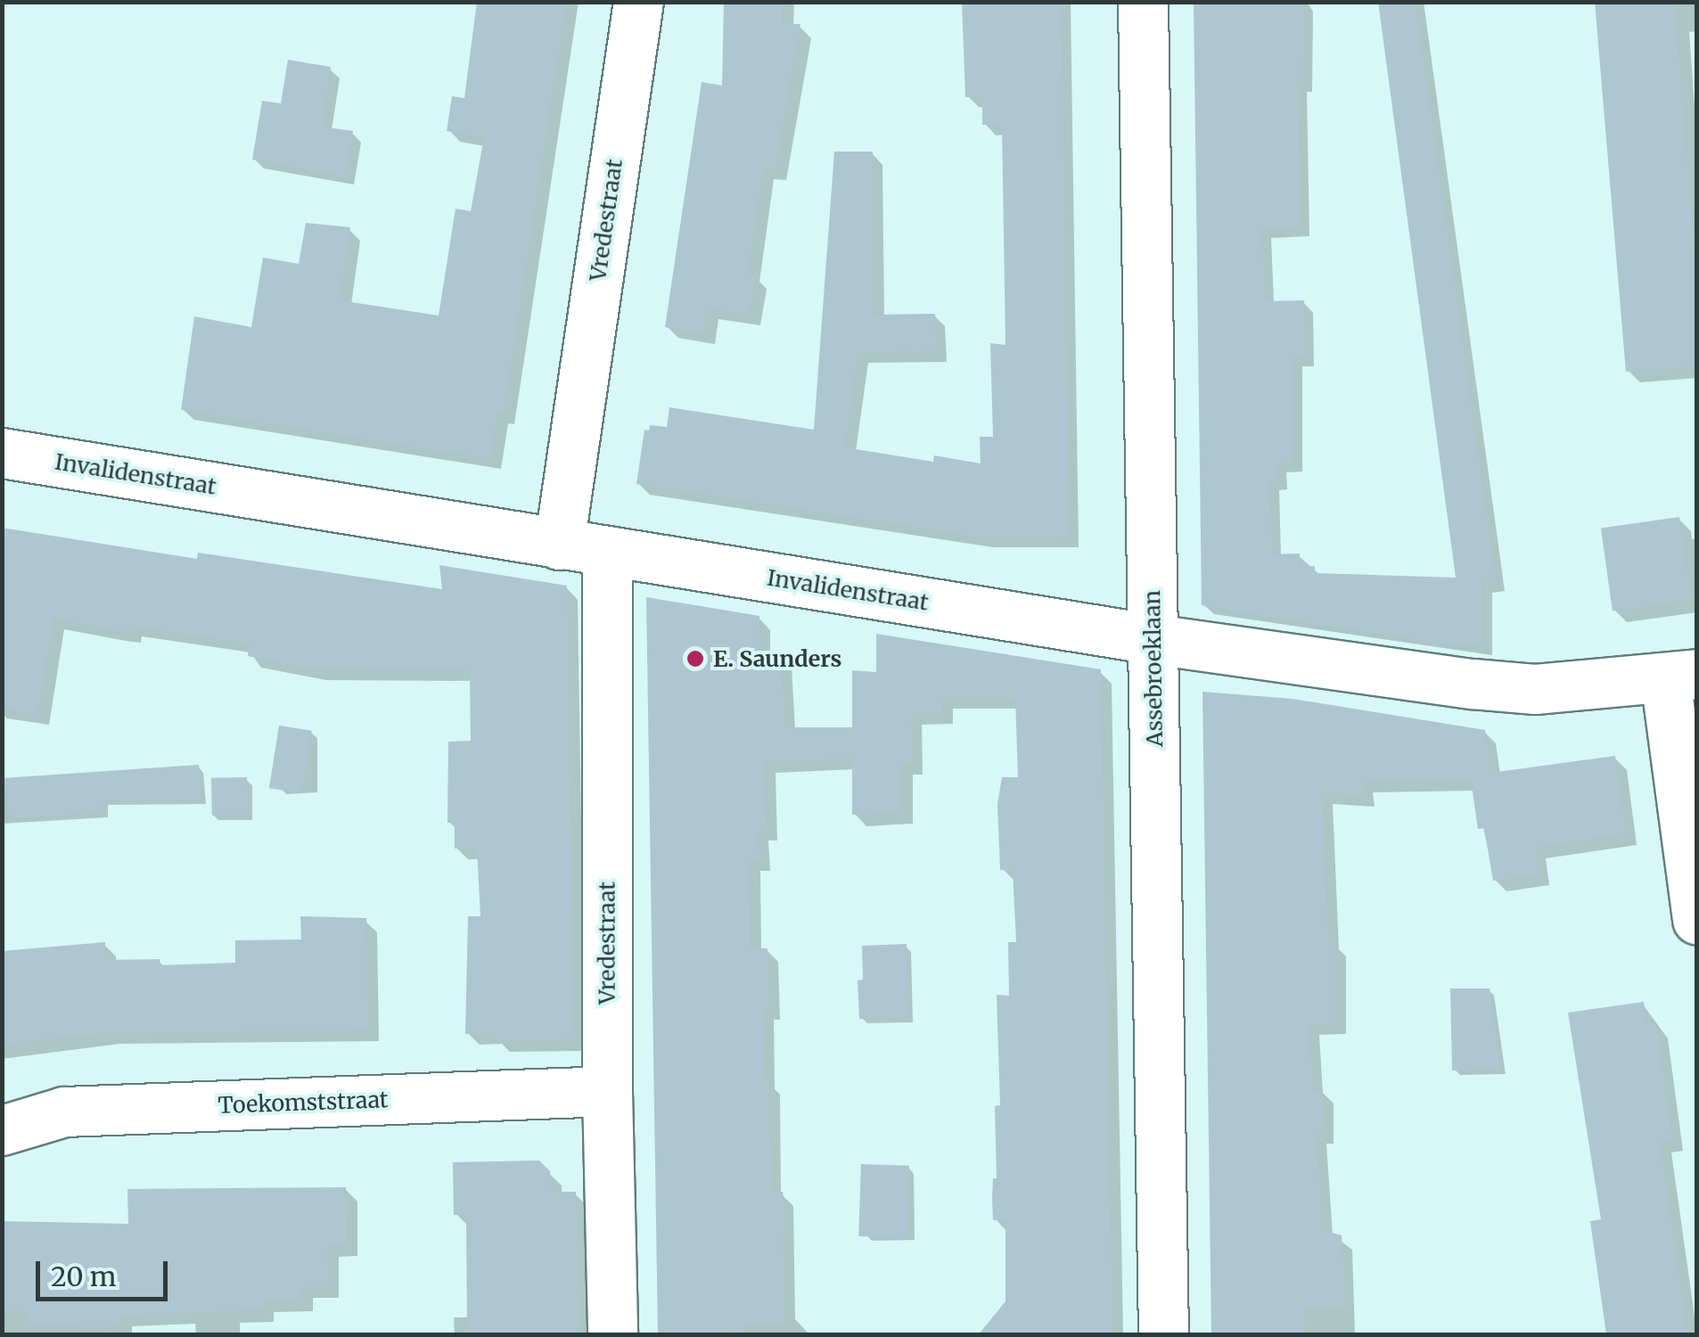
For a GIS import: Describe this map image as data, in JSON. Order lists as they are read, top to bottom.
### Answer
{
  "streets": {
    "street": [
      "Vredestraat",
      "Invalidenstraat",
      "Assebroeklaan",
      "Toekomststraat"
    ]
  },
  "crossings": [
    ["Vredestraat", "Invalidenstraat"],
    ["Vredestraat", "Toekomststraat"],
    ["Invalidenstraat", "Assebroeklaan"]
  ],
  "places": ["E. Saunders"],
  "scale_bar": "20 m"
}
